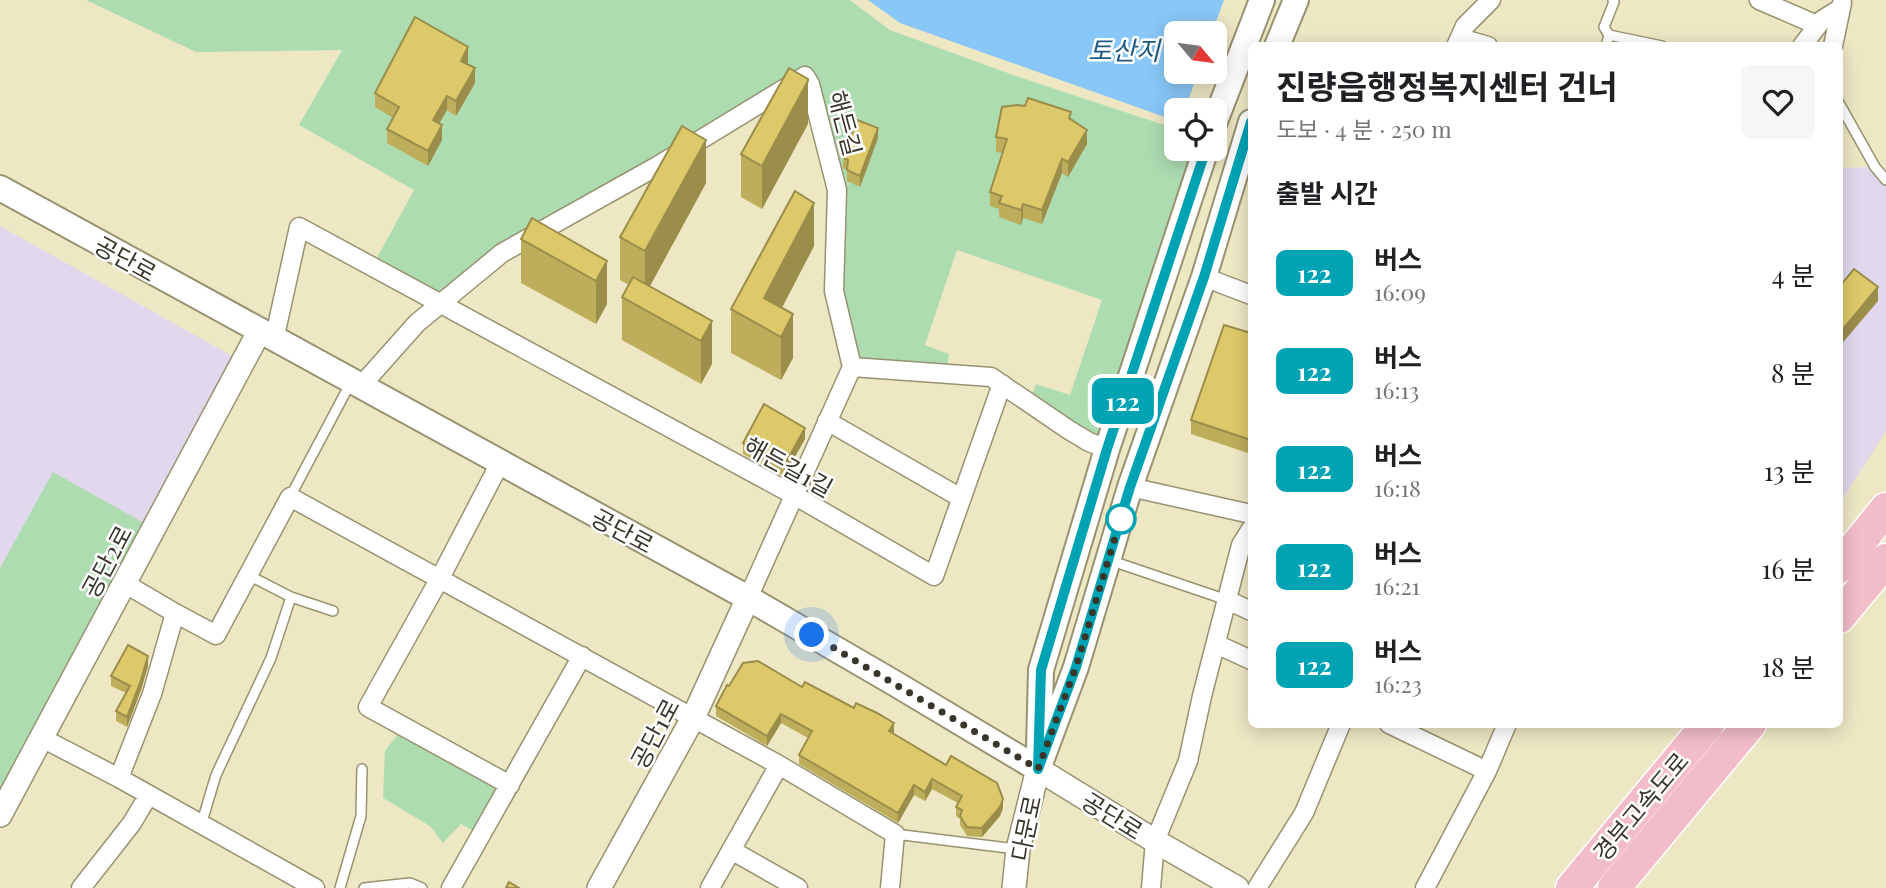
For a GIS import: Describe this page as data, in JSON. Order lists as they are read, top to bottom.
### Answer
{
  "streets": {
    "highway": ["경부고속도로"],
    "main road": ["공단로", "다문로"],
    "street": [
      "해든길",
      "해든길1길",
      "공단2로",
      "공단1로"
    ]
  },
  "crossings": [
    ["해든길", "공단로"],
    ["해든길", "해든길1길"],
    ["공단로", "해든길1길"],
    ["공단로", "공단2로"],
    ["공단로", "공단1로"],
    ["공단로", "다문로"],
    ["해든길1길", "공단2로"]
  ],
  "water": ["토산지"],
  "lines": ["bus line 122"],
  "north": "bottom right",
  "page": {
    "on_map": "122",
    "heading": [
      ["진량읍행정복지센터 건너", "도보 · 4 분 · 250 m"],
      "출발 시간"
    ],
    "list": [
      {
        "mark": "122",
        "name": "버스",
        "note": "16:09",
        "value": "4 분"
      },
      {
        "mark": "122",
        "name": "버스",
        "note": "16:13",
        "value": "8 분"
      },
      {
        "mark": "122",
        "name": "버스",
        "note": "16:18",
        "value": "13 분"
      },
      {
        "mark": "122",
        "name": "버스",
        "note": "16:21",
        "value": "16 분"
      },
      {
        "mark": "122",
        "name": "버스",
        "note": "16:23",
        "value": "18 분"
      }
    ]
  }
}
